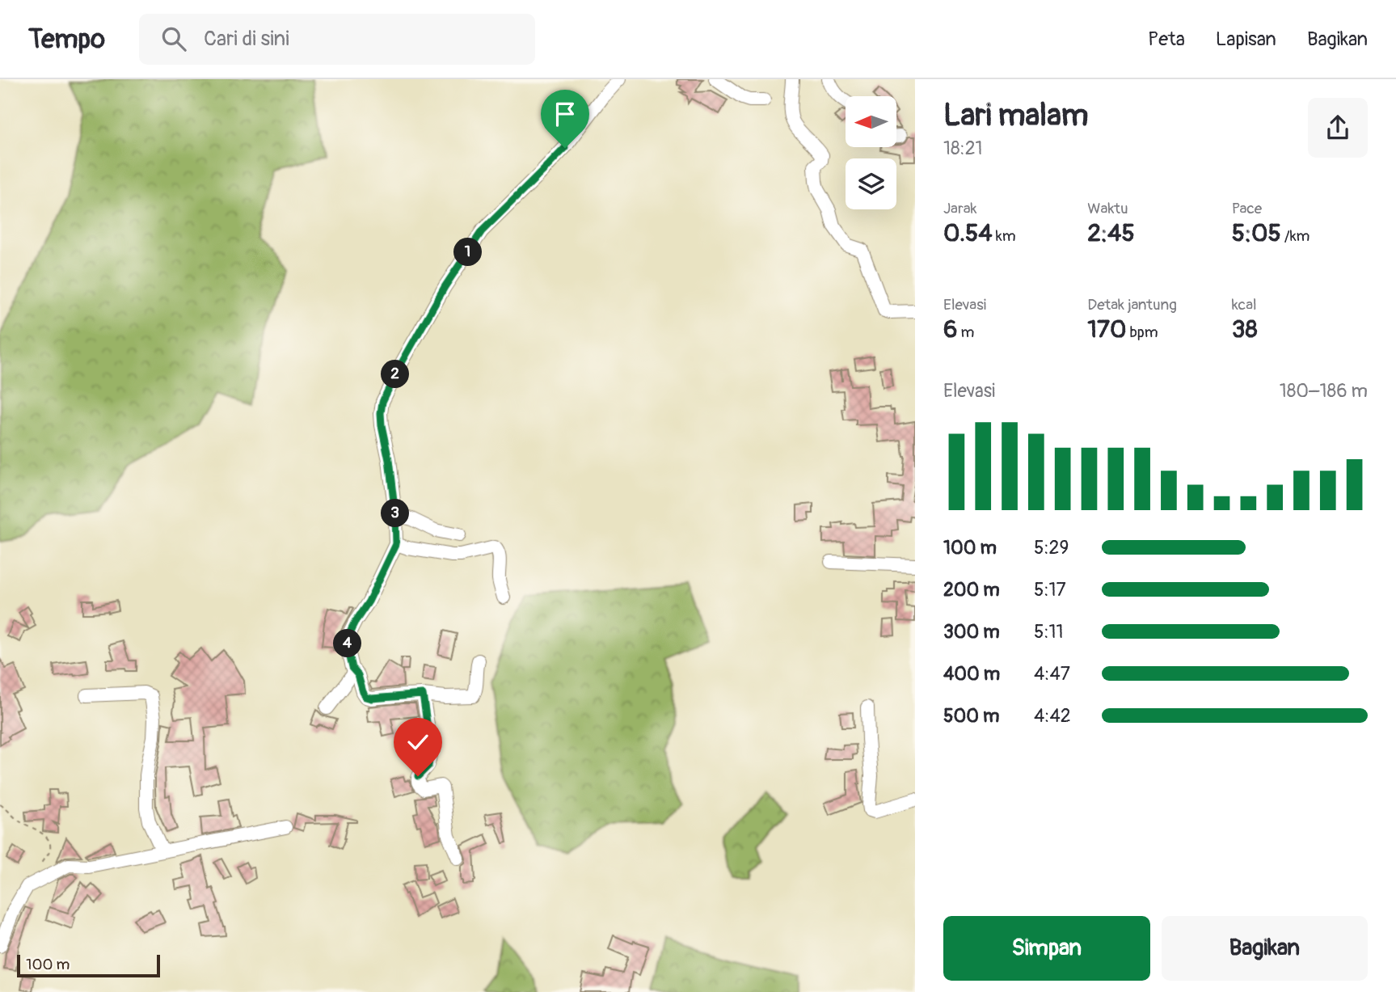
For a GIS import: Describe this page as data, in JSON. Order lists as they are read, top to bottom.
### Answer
{
  "scale_bar": "100 m",
  "north": "left",
  "page": {
    "header": "Tempo",
    "search": "Cari di sini",
    "nav": ["Peta", "Lapisan", "Bagikan"],
    "heading": ["Lari malam", "18:21"],
    "stats": [
      ["Jarak", "0.54 km"],
      ["Waktu", "2:45"],
      ["Pace", "5:05 /km"],
      ["Elevasi", "6 m"],
      ["Detak jantung", "170 bpm"],
      ["kcal", "38"]
    ],
    "pins": [
      "1",
      "2",
      "3",
      "4"
    ],
    "chart": ["Elevasi", "180–186 m"],
    "list": [
      {
        "name": "100 m",
        "note": "5:29"
      },
      {
        "name": "200 m",
        "note": "5:17"
      },
      {
        "name": "300 m",
        "note": "5:11"
      },
      {
        "name": "400 m",
        "note": "4:47"
      },
      {
        "name": "500 m",
        "note": "4:42"
      }
    ],
    "buttons": ["Simpan", "Bagikan"],
    "scale": "100 m"
  }
}
